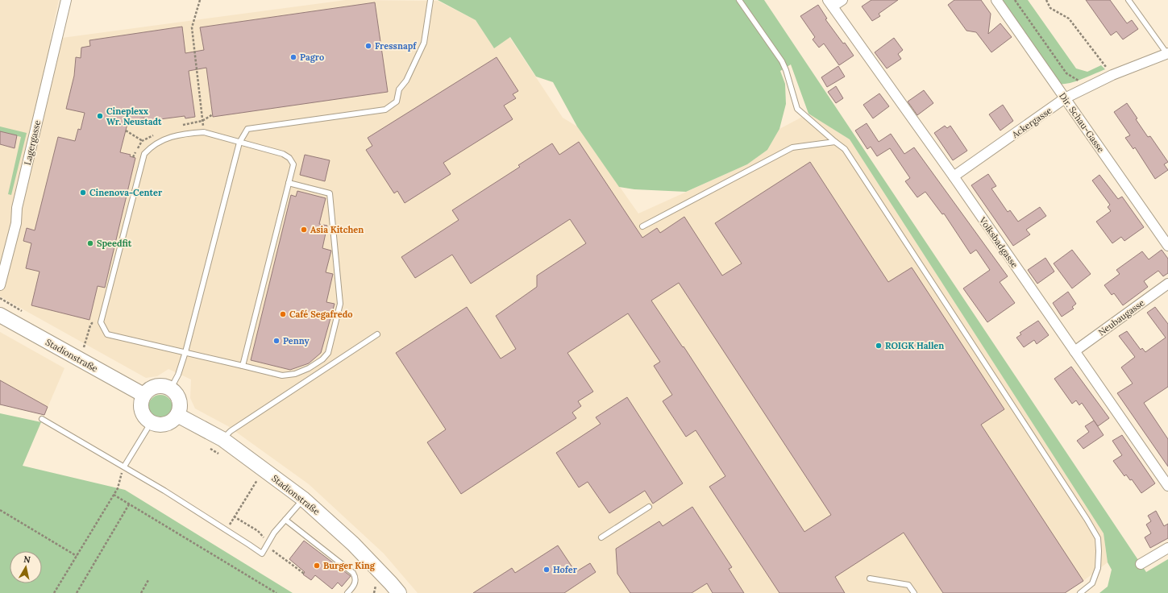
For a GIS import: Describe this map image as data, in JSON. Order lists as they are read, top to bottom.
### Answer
{
  "streets": {
    "street": [
      "Ackergasse",
      "Dir. Schau-Gasse",
      "Lagergasse",
      "Volksbadgasse",
      "Neubaugasse",
      "Stadionstraße"
    ]
  },
  "crossings": [
    ["Ackergasse", "Dir. Schau-Gasse"],
    ["Ackergasse", "Volksbadgasse"],
    ["Volksbadgasse", "Neubaugasse"]
  ],
  "places": [
    "Fressnapf",
    "Pagro",
    "Cineplexx Wr. Neustadt",
    "Cinenova-Center",
    "Asia Kitchen",
    "Speedfit",
    "Café Segafredo",
    "Penny",
    "ROIGK Hallen",
    "Burger King",
    "Hofer"
  ],
  "north": "top"
}
